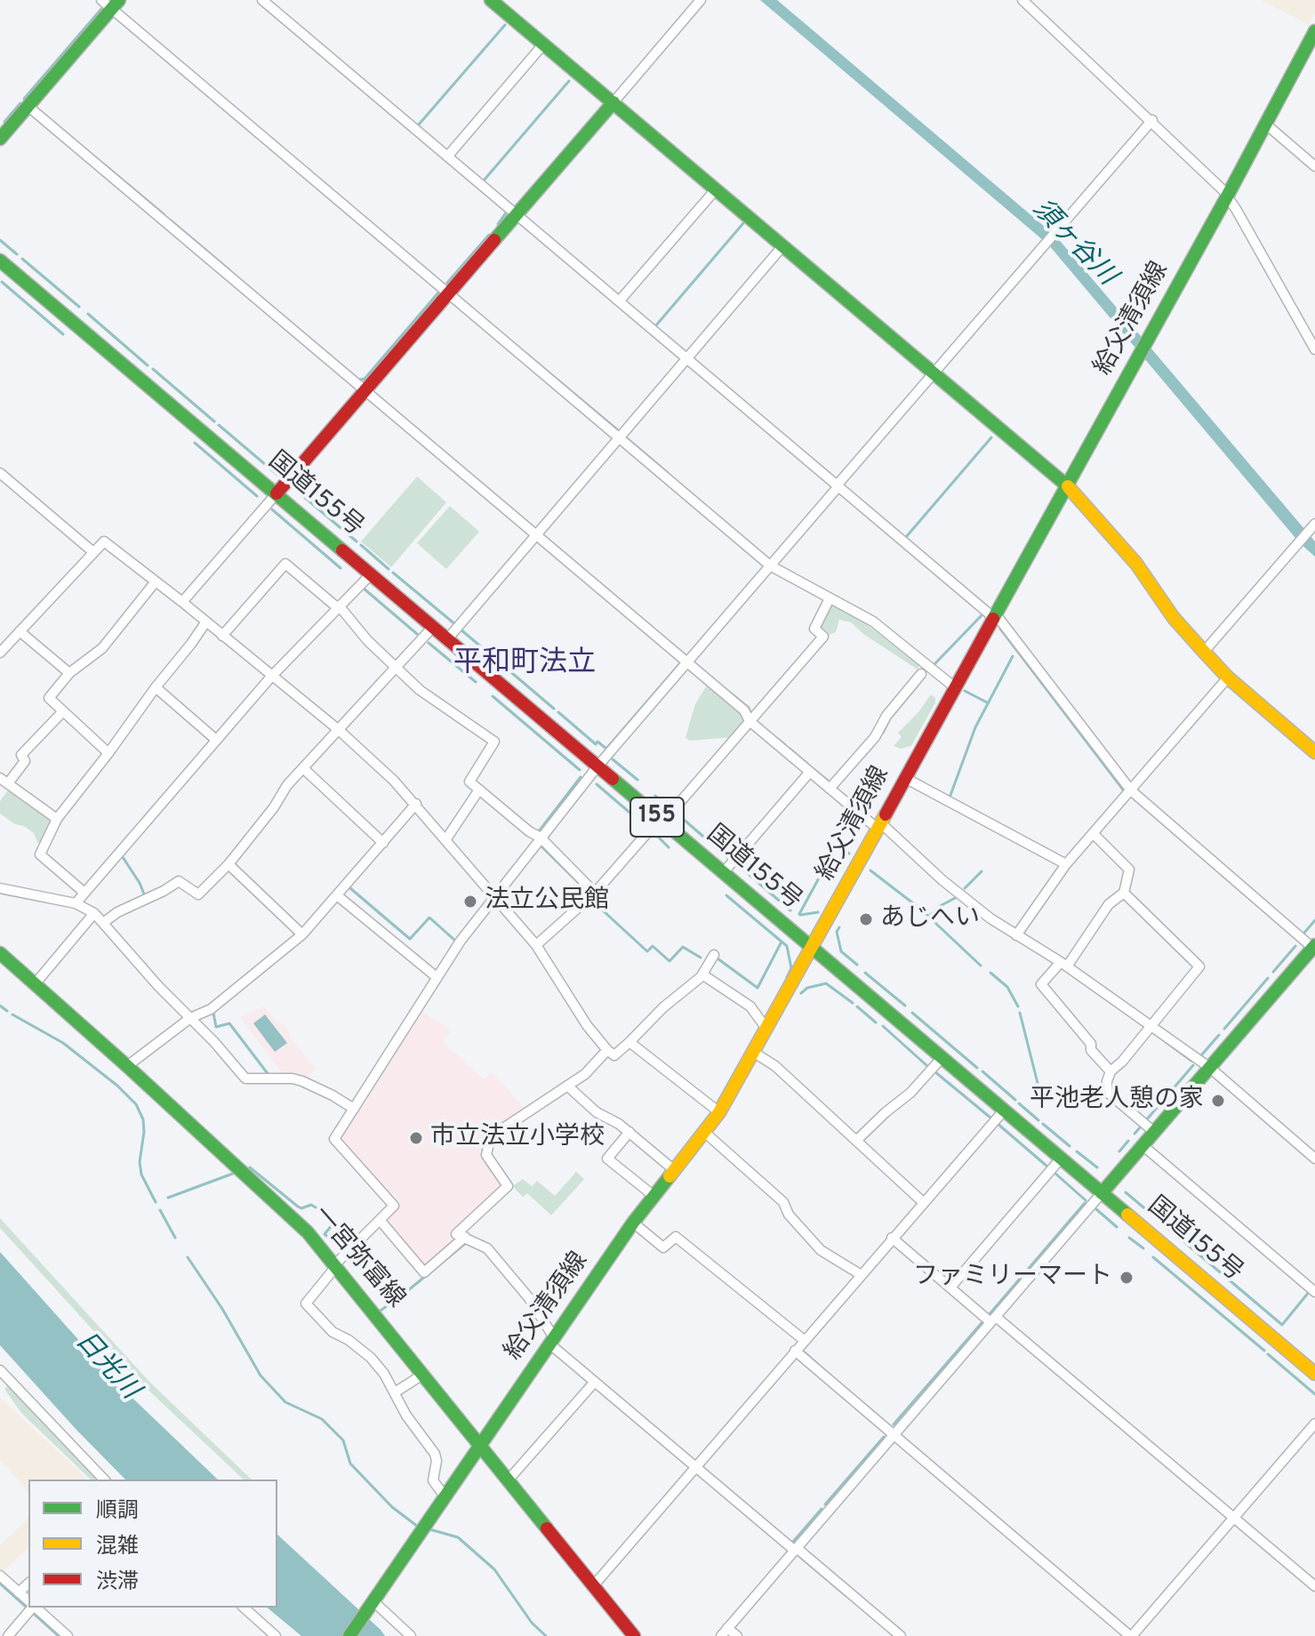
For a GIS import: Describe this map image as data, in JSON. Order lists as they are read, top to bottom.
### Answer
{
  "streets": {
    "main road": [
      "給父清須線",
      "国道155号",
      "155",
      "一宮弥富線"
    ]
  },
  "crossings": [
    ["給父清須線", "国道155号"],
    ["給父清須線", "一宮弥富線"]
  ],
  "districts": ["平和町法立"],
  "water": ["須ヶ谷川", "日光川"],
  "places": [
    "法立公民館",
    "あじへい",
    "平池老人憩の家",
    "市立法立小学校",
    "ファミリーマート"
  ],
  "legend": ["順調", "混雑", "渋滞"]
}
